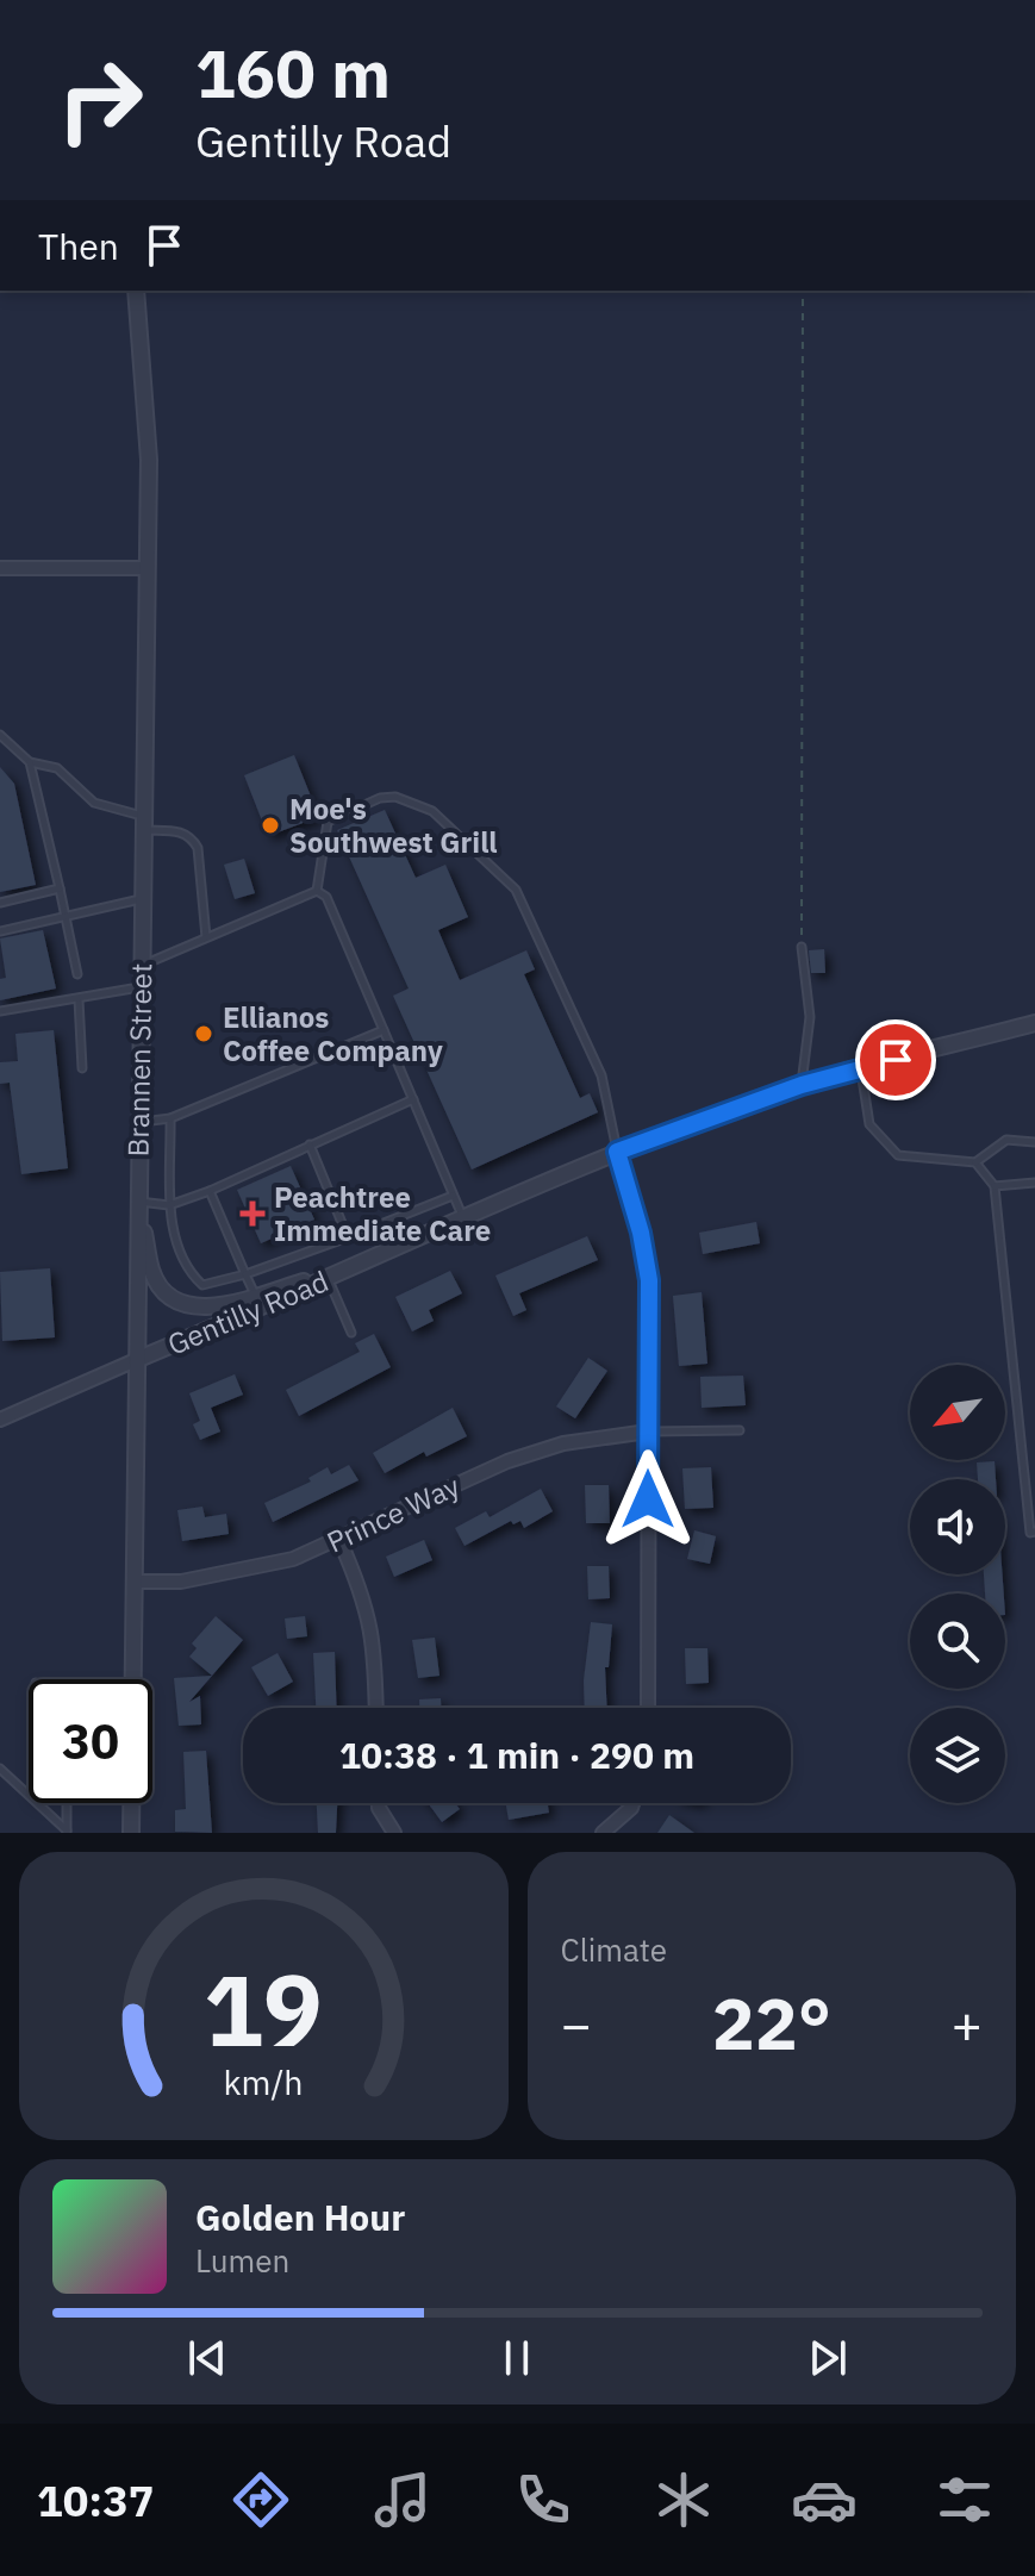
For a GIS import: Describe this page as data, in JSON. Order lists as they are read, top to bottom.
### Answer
{
  "streets": {
    "street": ["Brannen Street", "Gentilly Road", "Prince Way"]
  },
  "crossings": [
    ["Brannen Street", "Gentilly Road"],
    ["Brannen Street", "Prince Way"]
  ],
  "places": {
    "other": ["Moe's Southwest Grill", "Ellianos Coffee Company"],
    "health": ["Peachtree Immediate Care"]
  },
  "north": "bottom left",
  "page": {
    "turn": ["160 m", "Gentilly Road"],
    "then": "Then",
    "limit": "30",
    "trip": "10:38 · 1 min · 290 m",
    "tile": "Climate",
    "heat": ["−", "22°", "+"],
    "song": ["Golden Hour", "Lumen"],
    "tabs": "10:37",
    "gauge": ["19", "km/h"]
  }
}
